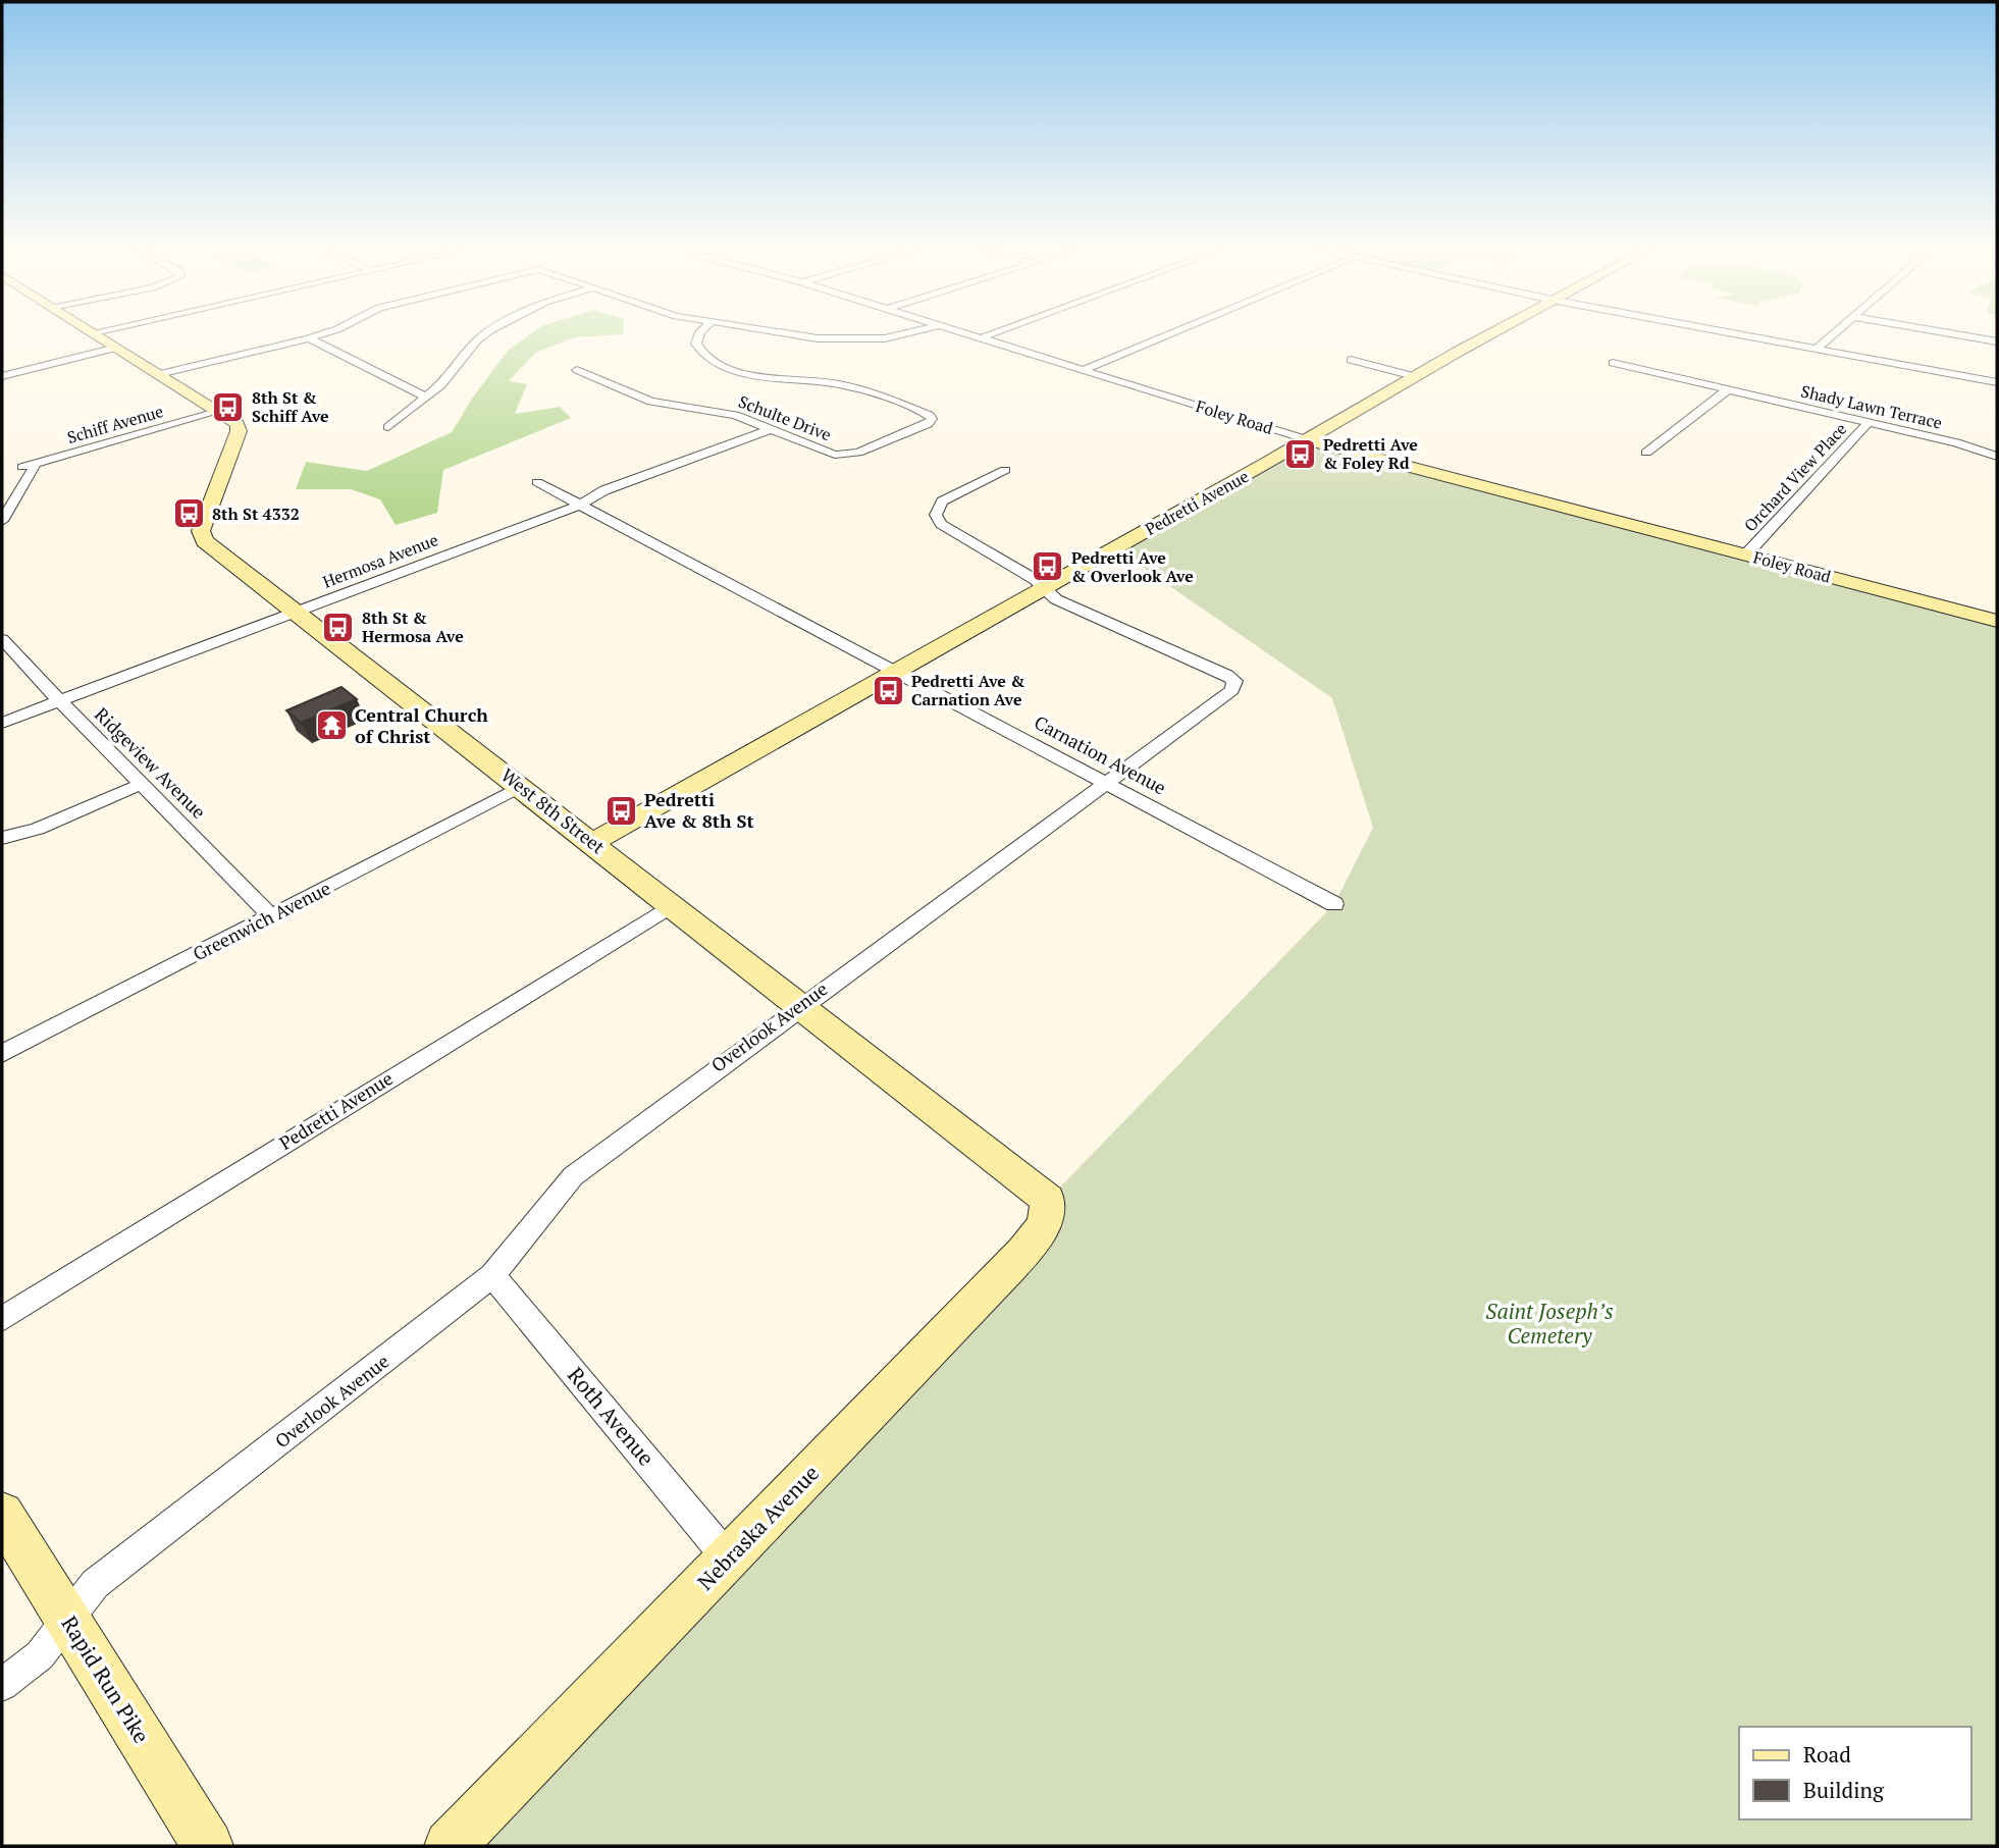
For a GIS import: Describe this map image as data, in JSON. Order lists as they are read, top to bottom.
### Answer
{
  "streets": {
    "street": [
      "Shady Lawn Terrace",
      "Foley Road",
      "Schulte Drive",
      "Schiff Avenue",
      "Orchard View Place",
      "Pedretti Avenue",
      "Hermosa Avenue",
      "Carnation Avenue",
      "Ridgeview Avenue",
      "West 8th Street",
      "Greenwich Avenue",
      "Overlook Avenue",
      "Roth Avenue",
      "Nebraska Avenue",
      "Rapid Run Pike"
    ]
  },
  "crossings": [
    ["Shady Lawn Terrace", "Orchard View Place"],
    ["Foley Road", "Orchard View Place"],
    ["Foley Road", "Pedretti Avenue"],
    ["Schulte Drive", "Hermosa Avenue"],
    ["Schiff Avenue", "West 8th Street"],
    ["Pedretti Avenue", "Carnation Avenue"],
    ["Pedretti Avenue", "West 8th Street"],
    ["Pedretti Avenue", "Overlook Avenue"],
    ["Hermosa Avenue", "Carnation Avenue"],
    ["Hermosa Avenue", "Ridgeview Avenue"],
    ["Hermosa Avenue", "West 8th Street"],
    ["Carnation Avenue", "Overlook Avenue"],
    ["Ridgeview Avenue", "Greenwich Avenue"],
    ["West 8th Street", "Greenwich Avenue"],
    ["West 8th Street", "Overlook Avenue"],
    ["West 8th Street", "Nebraska Avenue"],
    ["Overlook Avenue", "Roth Avenue"],
    ["Overlook Avenue", "Rapid Run Pike"],
    ["Roth Avenue", "Nebraska Avenue"]
  ],
  "parks": ["Saint Joseph’s Cemetery"],
  "places": {
    "bus stop": [
      "8th St & Schiff Ave",
      "Pedretti Ave & Foley Rd",
      "8th St 4332",
      "Pedretti Ave & Overlook Ave",
      "8th St & Hermosa Ave",
      "Pedretti Ave & Carnation Ave",
      "Pedretti Ave & 8th St"
    ],
    "temple": ["Central Church of Christ"]
  },
  "legend": ["Road", "Building"]
}
